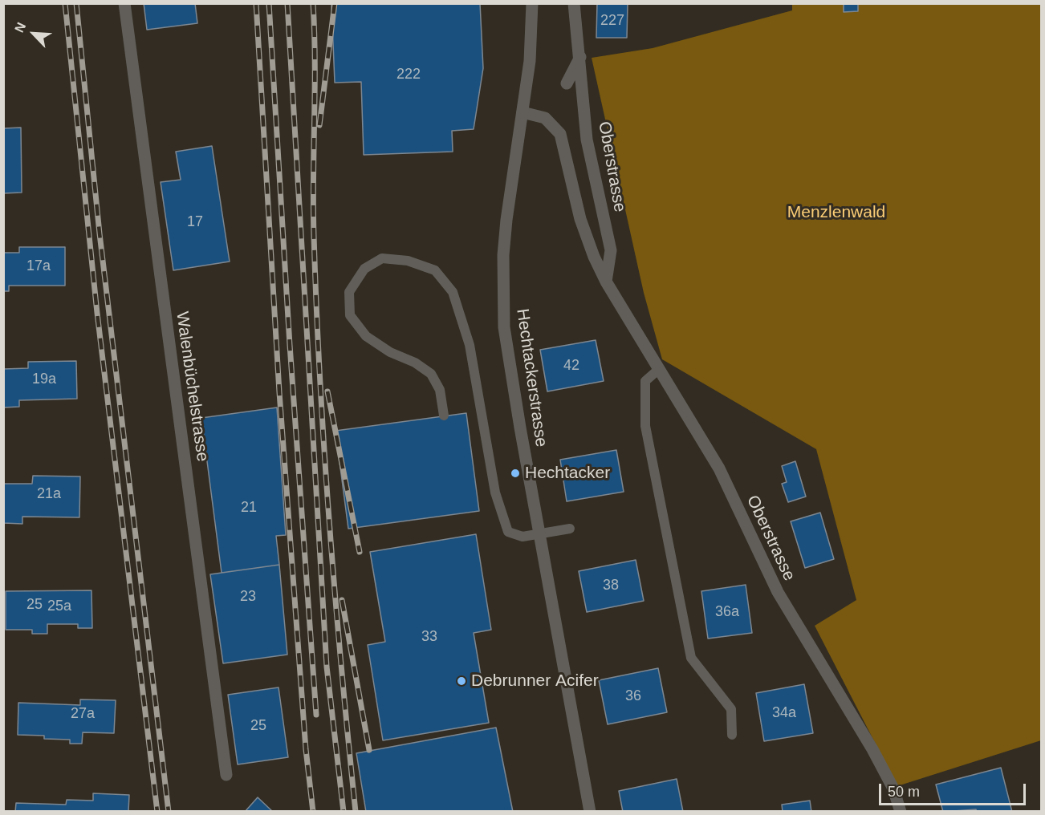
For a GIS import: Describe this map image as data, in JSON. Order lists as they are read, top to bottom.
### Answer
{
  "streets": {
    "street": ["Oberstrasse", "Hechtackerstrasse", "Walenbüchelstrasse"]
  },
  "crossings": [
    ["Oberstrasse", "Hechtackerstrasse"]
  ],
  "parks": ["Menzlenwald"],
  "places": ["Hechtacker", "Debrunner Acifer"],
  "house_numbers": [
    "227",
    "222",
    "17",
    "17a",
    "42",
    "19a",
    "21a",
    "21",
    "38",
    "23",
    "25",
    "25a",
    "36a",
    "33",
    "36",
    "34a",
    "27a",
    "25"
  ],
  "scale_bar": "50 m",
  "north": "top left"
}
